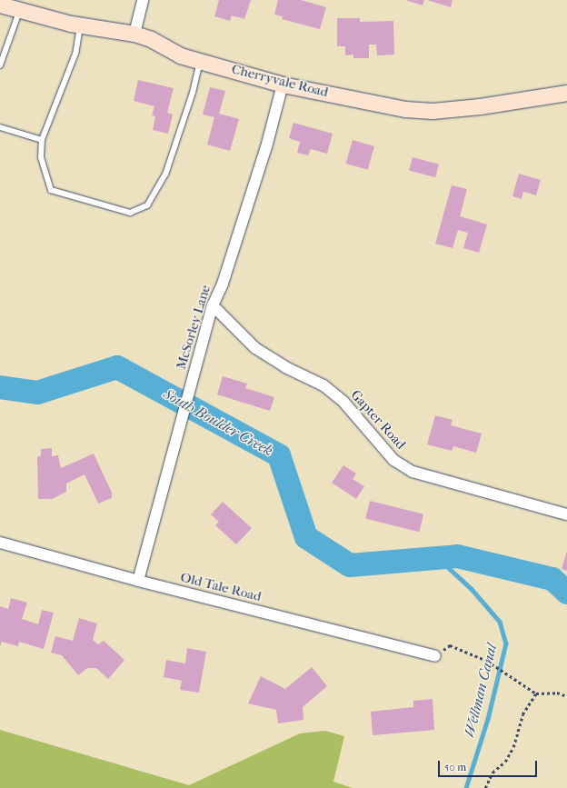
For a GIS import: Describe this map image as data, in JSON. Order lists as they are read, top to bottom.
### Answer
{
  "streets": {
    "street": [
      "Cherryvale Road",
      "McSorley Lane",
      "Gapter Road",
      "Old Tale Road"
    ]
  },
  "crossings": [
    ["Cherryvale Road", "McSorley Lane"],
    ["McSorley Lane", "Gapter Road"],
    ["McSorley Lane", "Old Tale Road"]
  ],
  "water": ["South Boulder Creek", "Wellman Canal"],
  "scale_bar": "50 m"
}
